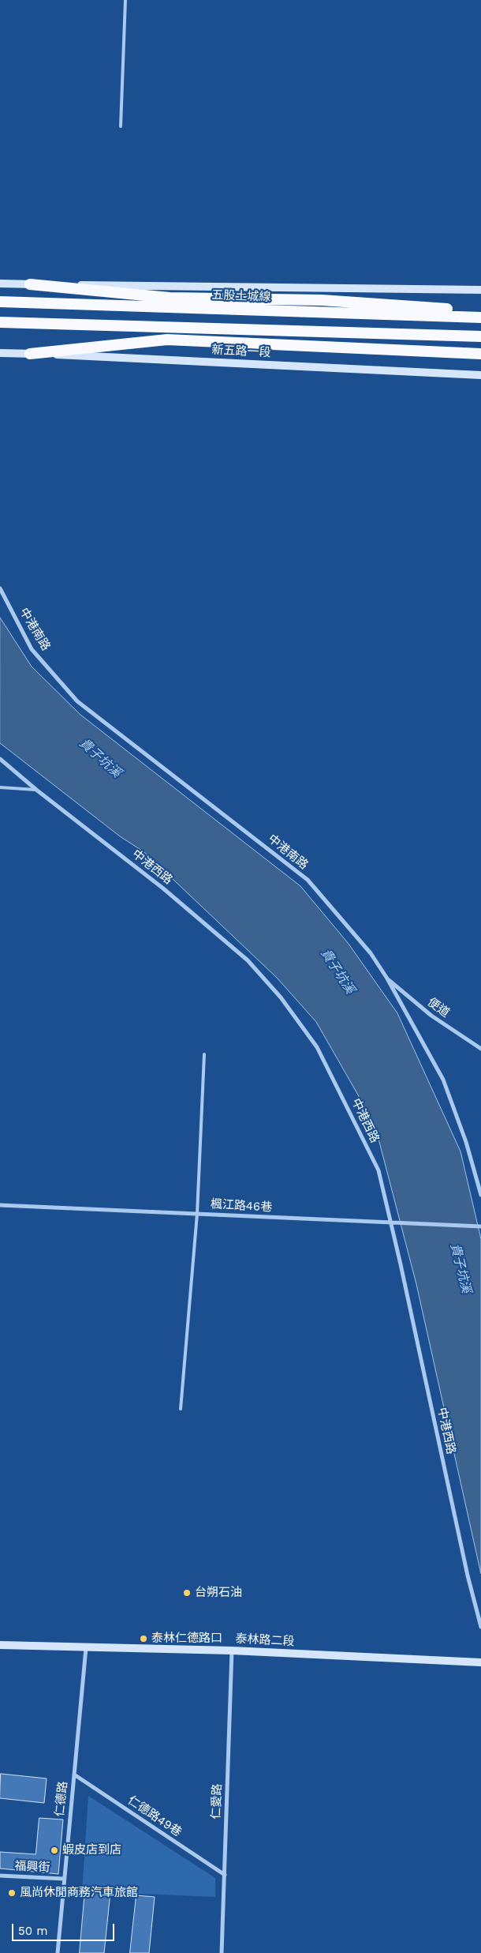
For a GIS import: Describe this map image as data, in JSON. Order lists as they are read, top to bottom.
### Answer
{
  "streets": {
    "highway": ["五股土城線"],
    "main road": ["新五路一段", "泰林路二段"],
    "street": [
      "中港南路",
      "中港西路",
      "便道",
      "楓江路46巷",
      "仁德路",
      "仁愛路",
      "仁德路49巷",
      "福興街"
    ]
  },
  "crossings": [
    ["中港南路", "便道"],
    ["中港西路", "楓江路46巷"],
    ["泰林路二段", "仁德路"],
    ["泰林路二段", "仁愛路"],
    ["仁德路", "仁德路49巷"],
    ["仁德路", "福興街"],
    ["仁愛路", "仁德路49巷"]
  ],
  "water": ["貴子坑溪"],
  "places": [
    "台朔石油",
    "泰林仁德路口",
    "蝦皮店到店",
    "風尚休閒商務汽車旅館"
  ],
  "scale_bar": "50 m"
}
